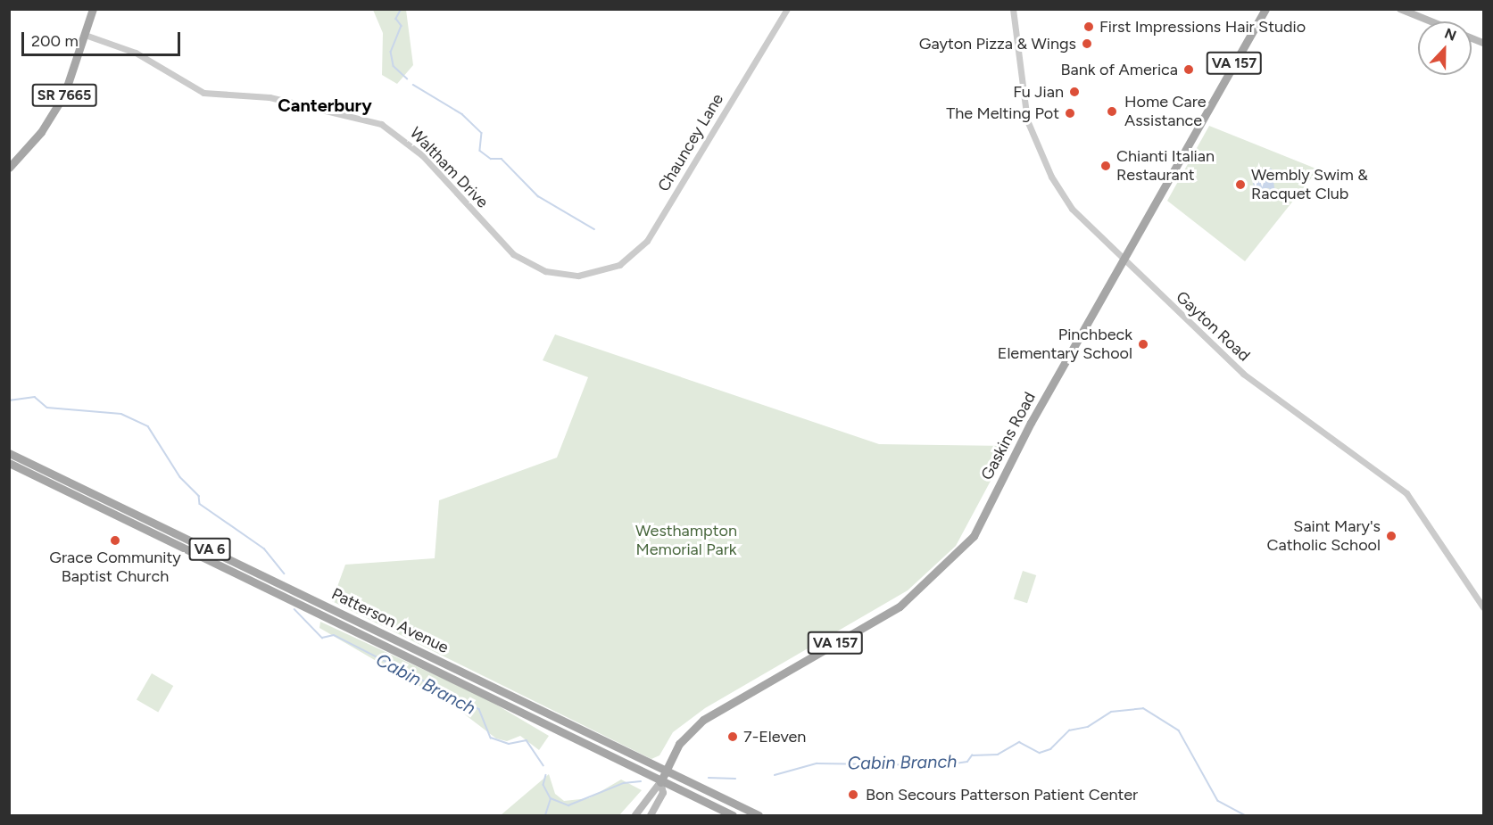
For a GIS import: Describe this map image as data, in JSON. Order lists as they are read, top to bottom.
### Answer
{
  "streets": {
    "main road": [
      "VA 157",
      "SR 7665",
      "Gaskins Road",
      "VA 6",
      "Patterson Avenue"
    ],
    "street": ["Chauncey Lane", "Waltham Drive", "Gayton Road"]
  },
  "crossings": [
    ["VA 157", "Gaskins Road"],
    ["VA 157", "Patterson Avenue"],
    ["SR 7665", "Waltham Drive"],
    ["Chauncey Lane", "Waltham Drive"],
    ["Gayton Road", "Gaskins Road"],
    ["Gaskins Road", "Patterson Avenue"]
  ],
  "districts": ["Canterbury"],
  "water": ["Cabin Branch"],
  "parks": ["Westhampton Memorial Park"],
  "places": [
    "First Impressions Hair Studio",
    "Gayton Pizza & Wings",
    "Bank of America",
    "Fu Jian",
    "Home Care Assistance",
    "The Melting Pot",
    "Chianti Italian Restaurant",
    "Wembly Swim & Racquet Club",
    "Pinchbeck Elementary School",
    "Saint Mary's Catholic School",
    "Grace Community Baptist Church",
    "7-Eleven",
    "Bon Secours Patterson Patient Center"
  ],
  "scale_bar": "200 m",
  "north": "top"
}
